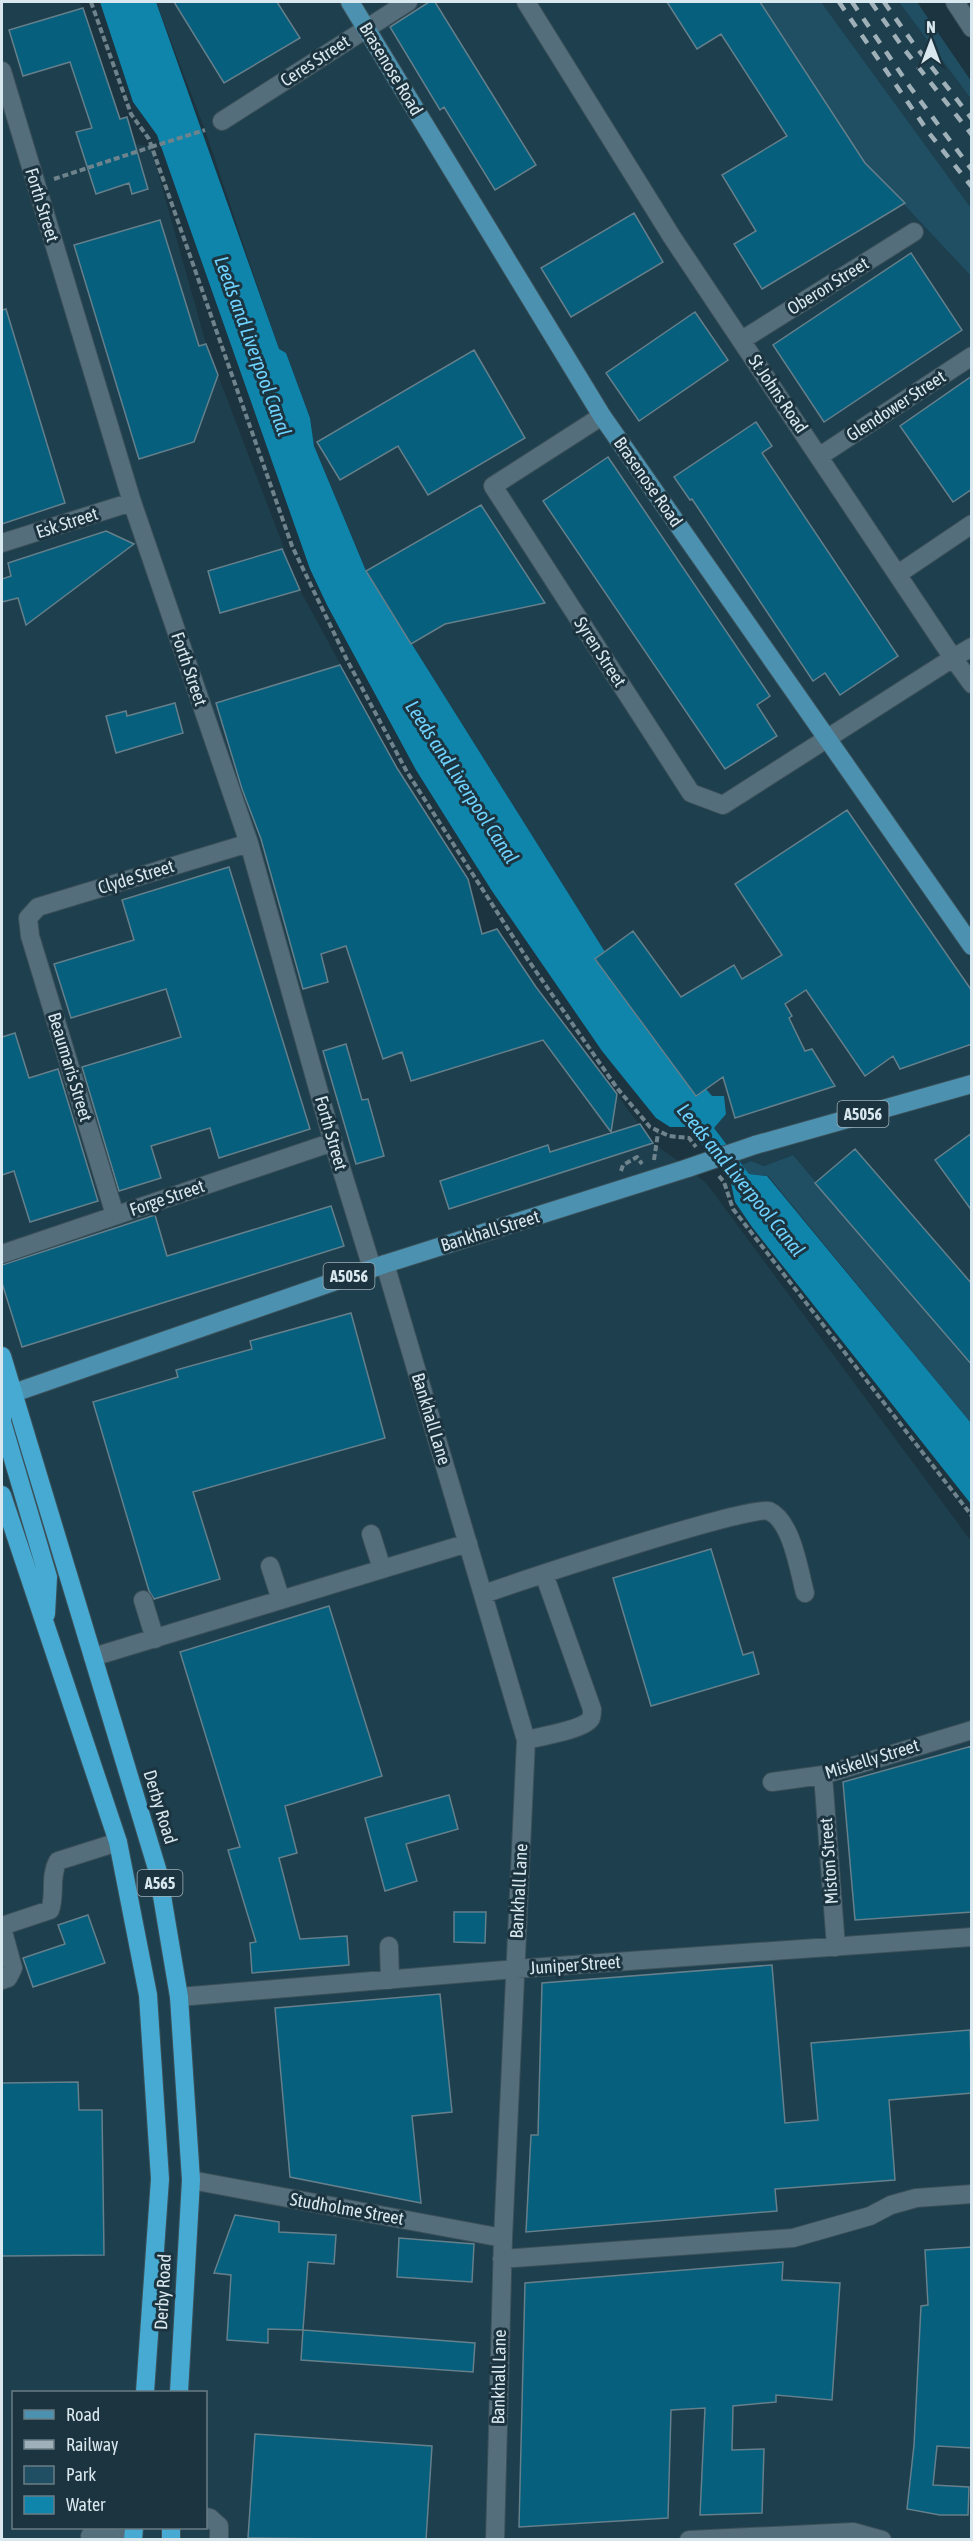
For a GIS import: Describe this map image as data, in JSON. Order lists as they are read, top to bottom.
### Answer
{
  "streets": {
    "highway": ["Derby Road", "A565"],
    "main road": ["Brasenose Road", "A5056", "Bankhall Street"],
    "street": [
      "Ceres Street",
      "Forth Street",
      "Oberon Street",
      "St Johns Road",
      "Glendower Street",
      "Esk Street",
      "Syren Street",
      "Clyde Street",
      "Beaumaris Street",
      "Forge Street",
      "Bankhall Lane",
      "Miskelly Street",
      "Miston Street",
      "Juniper Street",
      "Studholme Street"
    ]
  },
  "crossings": [
    ["Ceres Street", "Brasenose Road"],
    ["Brasenose Road", "Syren Street"],
    ["Forth Street", "Esk Street"],
    ["Forth Street", "Clyde Street"],
    ["Forth Street", "Forge Street"],
    ["Forth Street", "Bankhall Street"],
    ["Forth Street", "Bankhall Lane"],
    ["Oberon Street", "St Johns Road"],
    ["St Johns Road", "Glendower Street"],
    ["Clyde Street", "Beaumaris Street"],
    ["Beaumaris Street", "Forge Street"],
    ["Bankhall Street", "Bankhall Lane"],
    ["Bankhall Street", "Derby Road"],
    ["Bankhall Lane", "Juniper Street"],
    ["Bankhall Lane", "Studholme Street"],
    ["Miskelly Street", "Miston Street"],
    ["Derby Road", "Juniper Street"],
    ["Derby Road", "Studholme Street"],
    ["Miston Street", "Juniper Street"]
  ],
  "water": ["Leeds and Liverpool Canal"],
  "legend": [
    "Road",
    "Railway",
    "Park",
    "Water"
  ],
  "north": "top"
}
